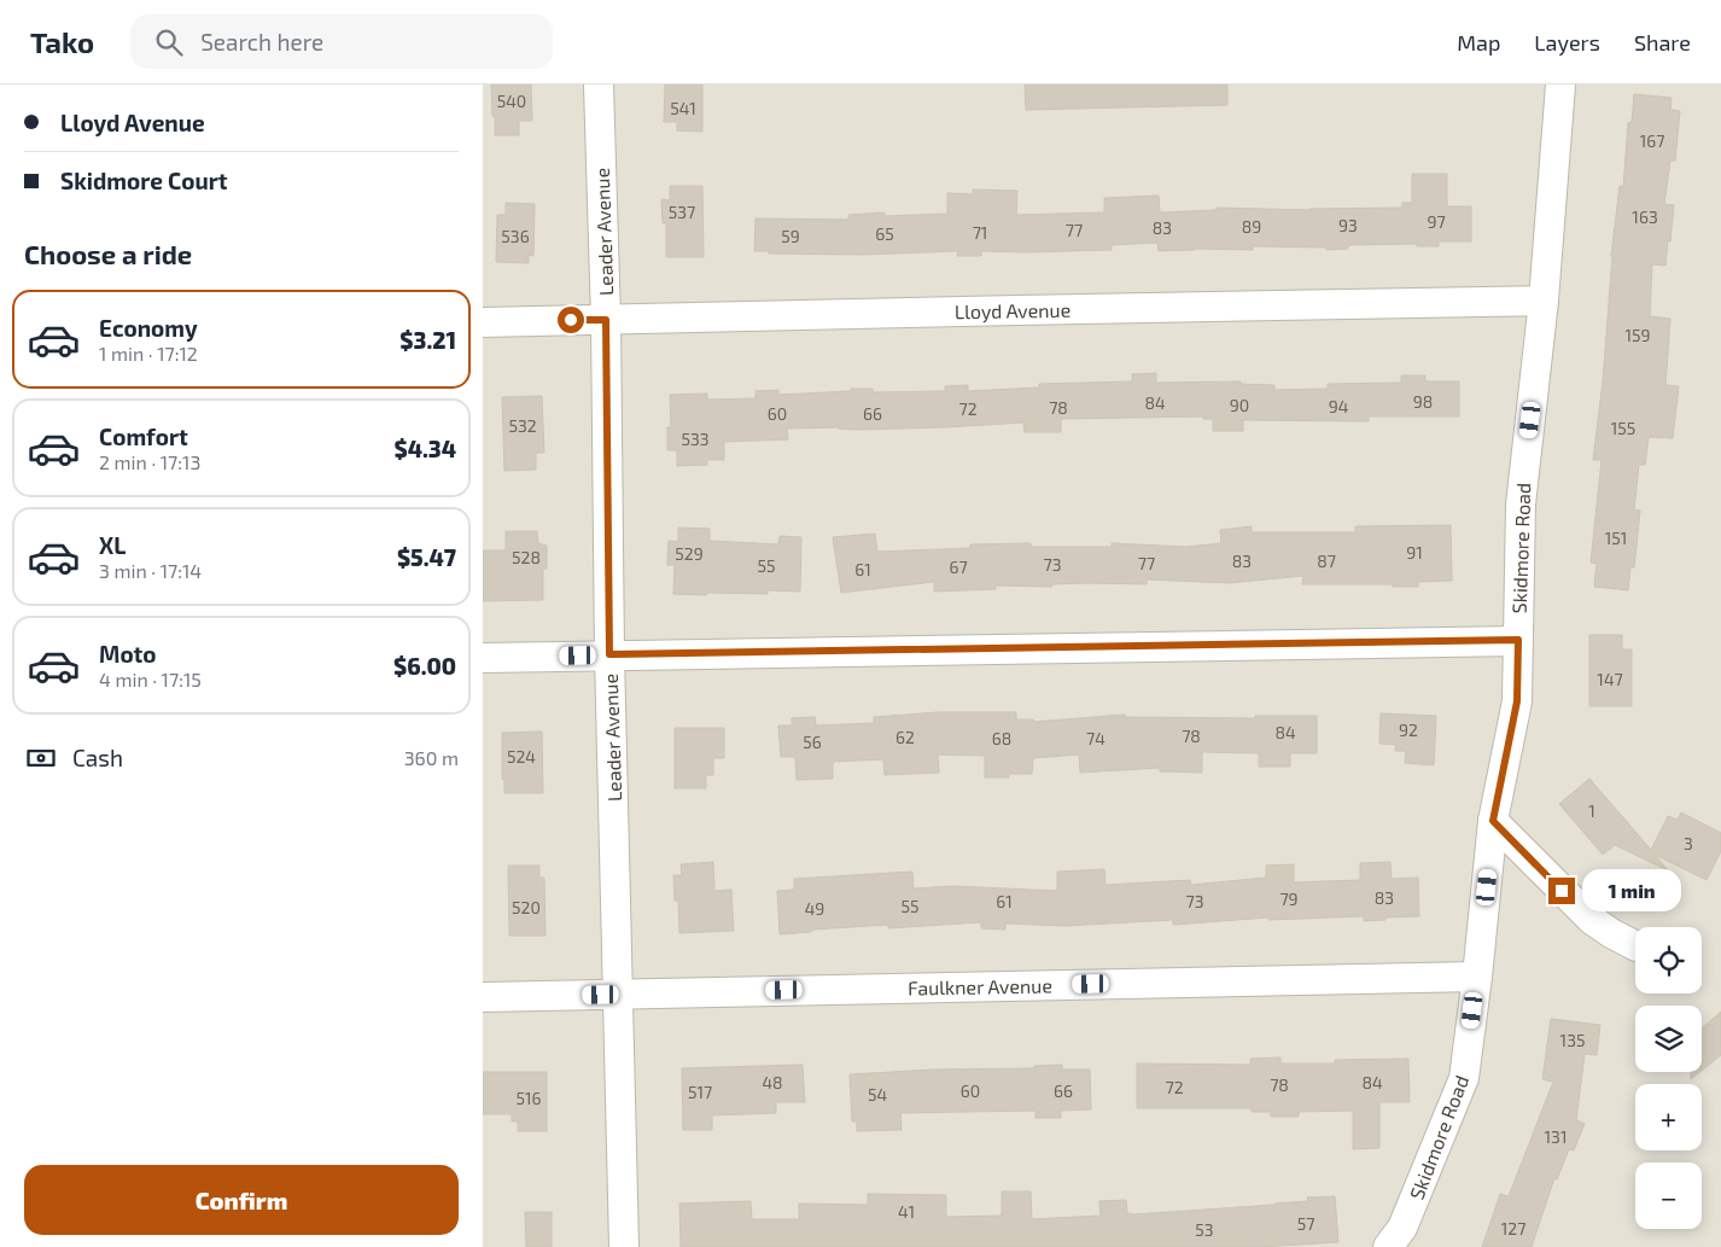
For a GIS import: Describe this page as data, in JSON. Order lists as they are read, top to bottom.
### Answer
{
  "streets": {
    "street": [
      "Leader Avenue",
      "Lloyd Avenue",
      "Skidmore Road",
      "Faulkner Avenue"
    ]
  },
  "crossings": [
    ["Leader Avenue", "Lloyd Avenue"],
    ["Leader Avenue", "Faulkner Avenue"],
    ["Lloyd Avenue", "Skidmore Road"],
    ["Skidmore Road", "Faulkner Avenue"]
  ],
  "house_numbers": [
    "540",
    "541",
    "167",
    "537",
    "163",
    "97",
    "93",
    "89",
    "83",
    "77",
    "71",
    "65",
    "536",
    "59",
    "159",
    "98",
    "84",
    "90",
    "94",
    "78",
    "72",
    "60",
    "66",
    "532",
    "155",
    "533",
    "151",
    "91",
    "529",
    "528",
    "83",
    "87",
    "77",
    "73",
    "55",
    "67",
    "61",
    "147",
    "92",
    "84",
    "78",
    "62",
    "68",
    "74",
    "56",
    "524",
    "1",
    "3",
    "83",
    "79",
    "61",
    "73",
    "55",
    "520",
    "49",
    "135",
    "48",
    "84",
    "78",
    "72",
    "60",
    "66",
    "517",
    "54",
    "516",
    "131",
    "41",
    "57",
    "127",
    "53"
  ],
  "page": {
    "header": "Tako",
    "search": "Search here",
    "nav": ["Map", "Layers", "Share"],
    "banner": ["Lloyd Avenue", "Skidmore Court"],
    "heading": "Choose a ride",
    "list": [
      {
        "name": "Economy",
        "note": "1 min · 17:12",
        "value": "$3.21"
      },
      {
        "name": "Comfort",
        "note": "2 min · 17:13",
        "value": "$4.34"
      },
      {
        "name": "XL",
        "note": "3 min · 17:14",
        "value": "$5.47"
      },
      {
        "name": "Moto",
        "note": "4 min · 17:15",
        "value": "$6.00"
      }
    ],
    "pay": ["Cash", "360 m"],
    "bubble": "1 min",
    "map_buttons": ["+", "−"],
    "buttons": "Confirm"
  }
}
